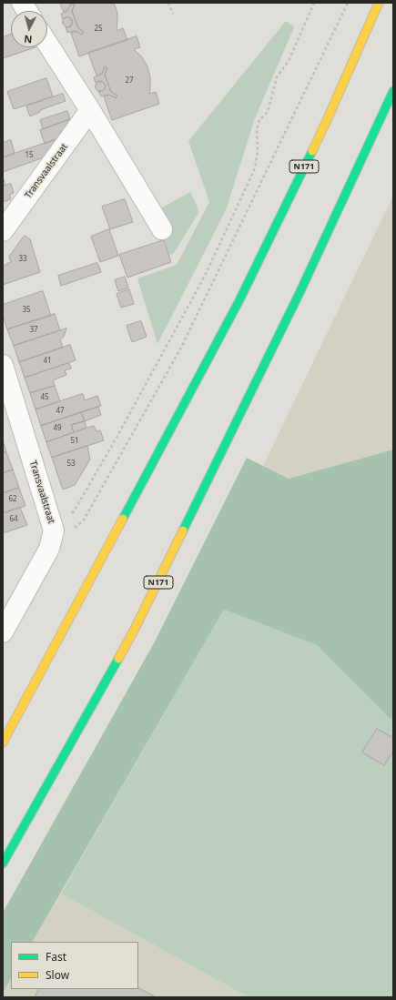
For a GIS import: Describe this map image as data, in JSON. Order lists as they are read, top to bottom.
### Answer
{
  "streets": {
    "highway": ["N171"],
    "street": ["Transvaalstraat"]
  },
  "house_numbers": [
    "25",
    "27",
    "15",
    "33",
    "35",
    "37",
    "41",
    "45",
    "47",
    "49",
    "51",
    "53",
    "62",
    "64"
  ],
  "legend": ["Fast", "Slow"],
  "north": "bottom"
}
